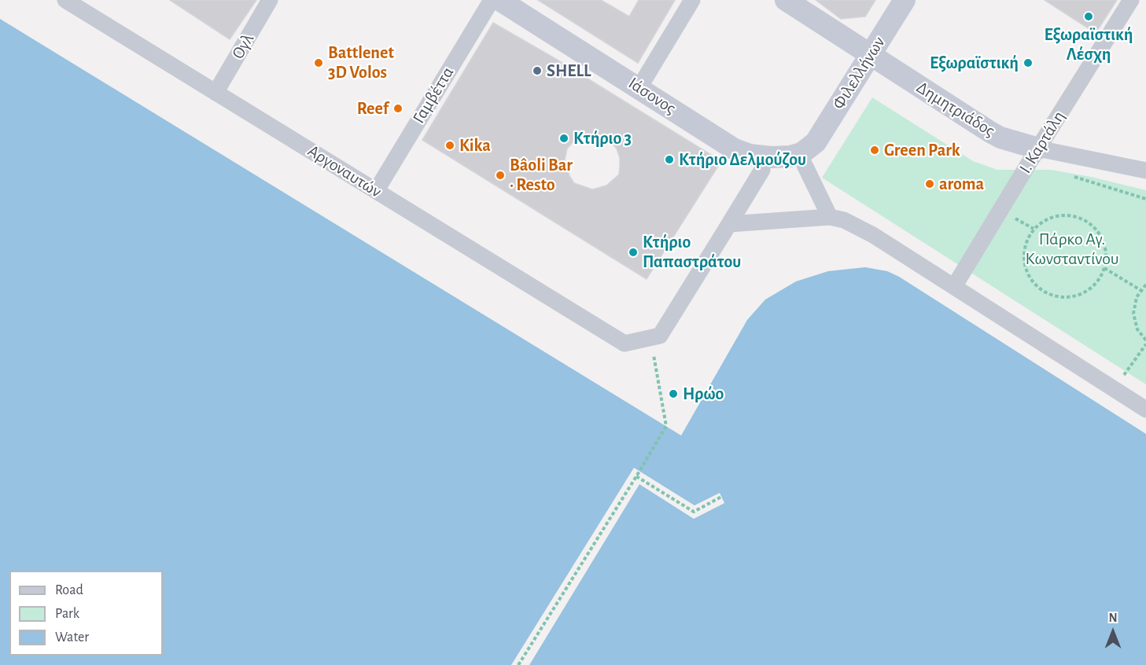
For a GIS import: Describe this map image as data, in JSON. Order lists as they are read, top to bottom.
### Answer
{
  "streets": {
    "main road": ["Φιλελλήνων", "Ιάσονος", "Δημητριάδος"],
    "street": [
      "Ογλ",
      "Γαμβέττα",
      "Ι. Καρτάλη",
      "Αργοναυτών"
    ]
  },
  "crossings": [
    ["Ογλ", "Αργοναυτών"],
    ["Φιλελλήνων", "Ιάσονος"],
    ["Φιλελλήνων", "Δημητριάδος"],
    ["Γαμβέττα", "Αργοναυτών"],
    ["Δημητριάδος", "Ι. Καρτάλη"]
  ],
  "parks": ["Πάρκο Αγ. Κωνσταντίνου"],
  "places": [
    "Εξωραϊστική Λέσχη",
    "Battlenet 3D Volos",
    "Εξωραϊστική",
    "SHELL",
    "Reef",
    "Κτήριο 3",
    "Kika",
    "Green Park",
    "Κτήριο Δελμούζου",
    "Bâoli Bar · Resto",
    "aroma",
    "Κτήριο Παπαστράτου",
    "Ηρώο"
  ],
  "legend": ["Road", "Park", "Water"],
  "north": "top"
}
